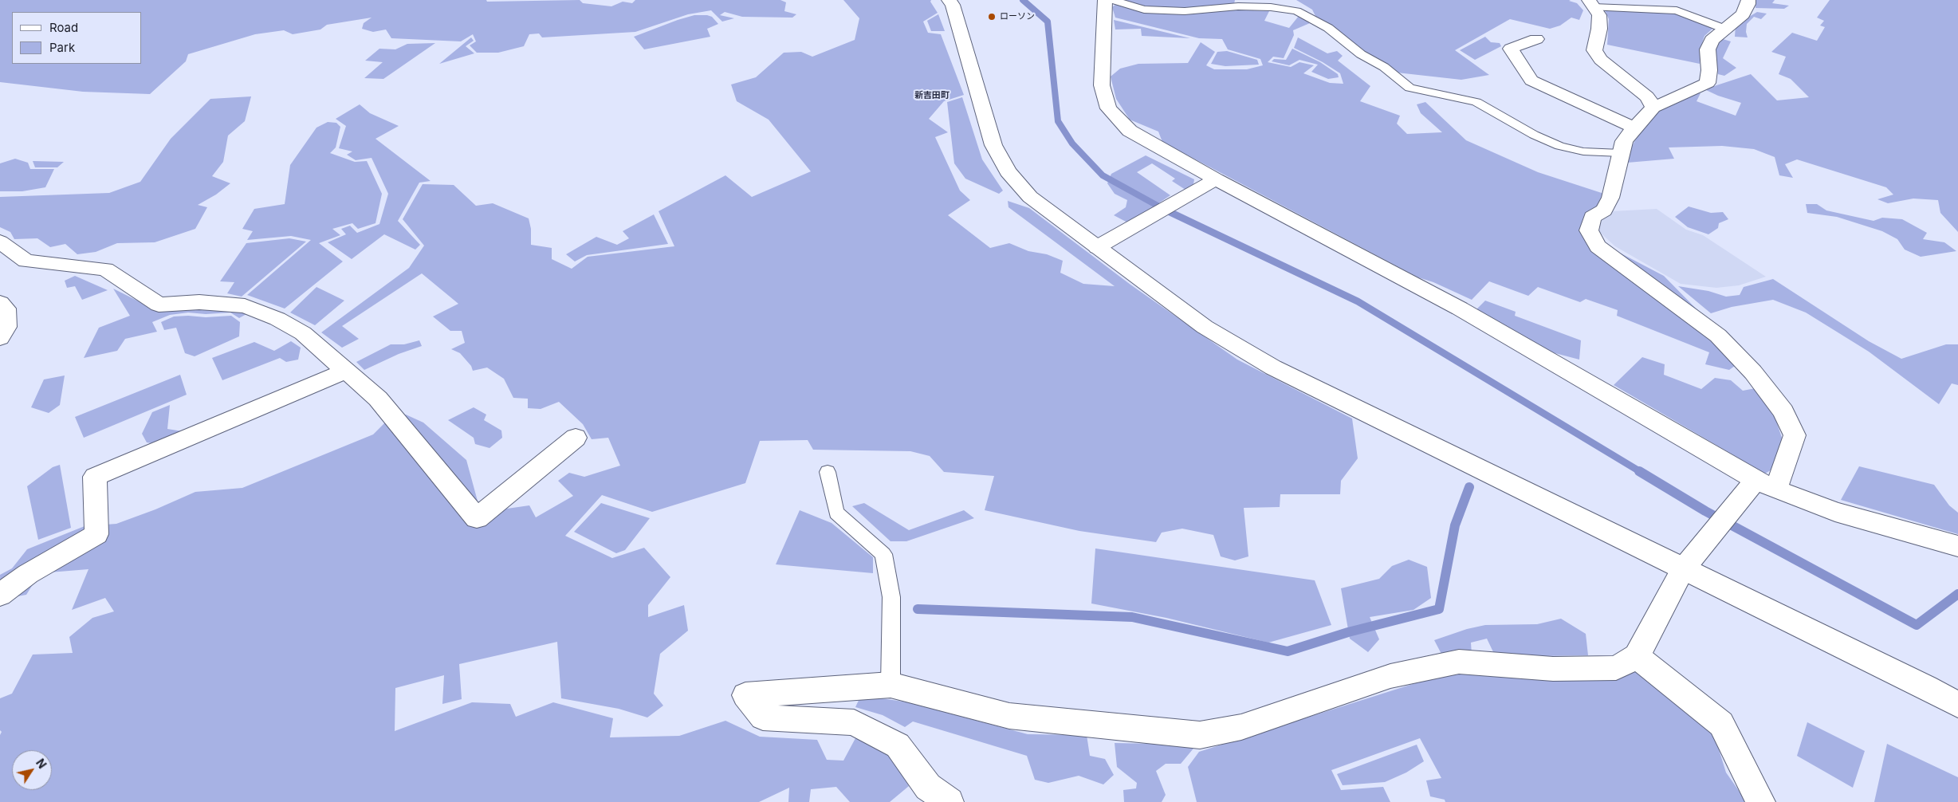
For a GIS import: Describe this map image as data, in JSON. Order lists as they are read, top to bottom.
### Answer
{
  "districts": ["新吉田町"],
  "places": ["ローソン"],
  "legend": ["Road", "Park"],
  "north": "top right"
}
